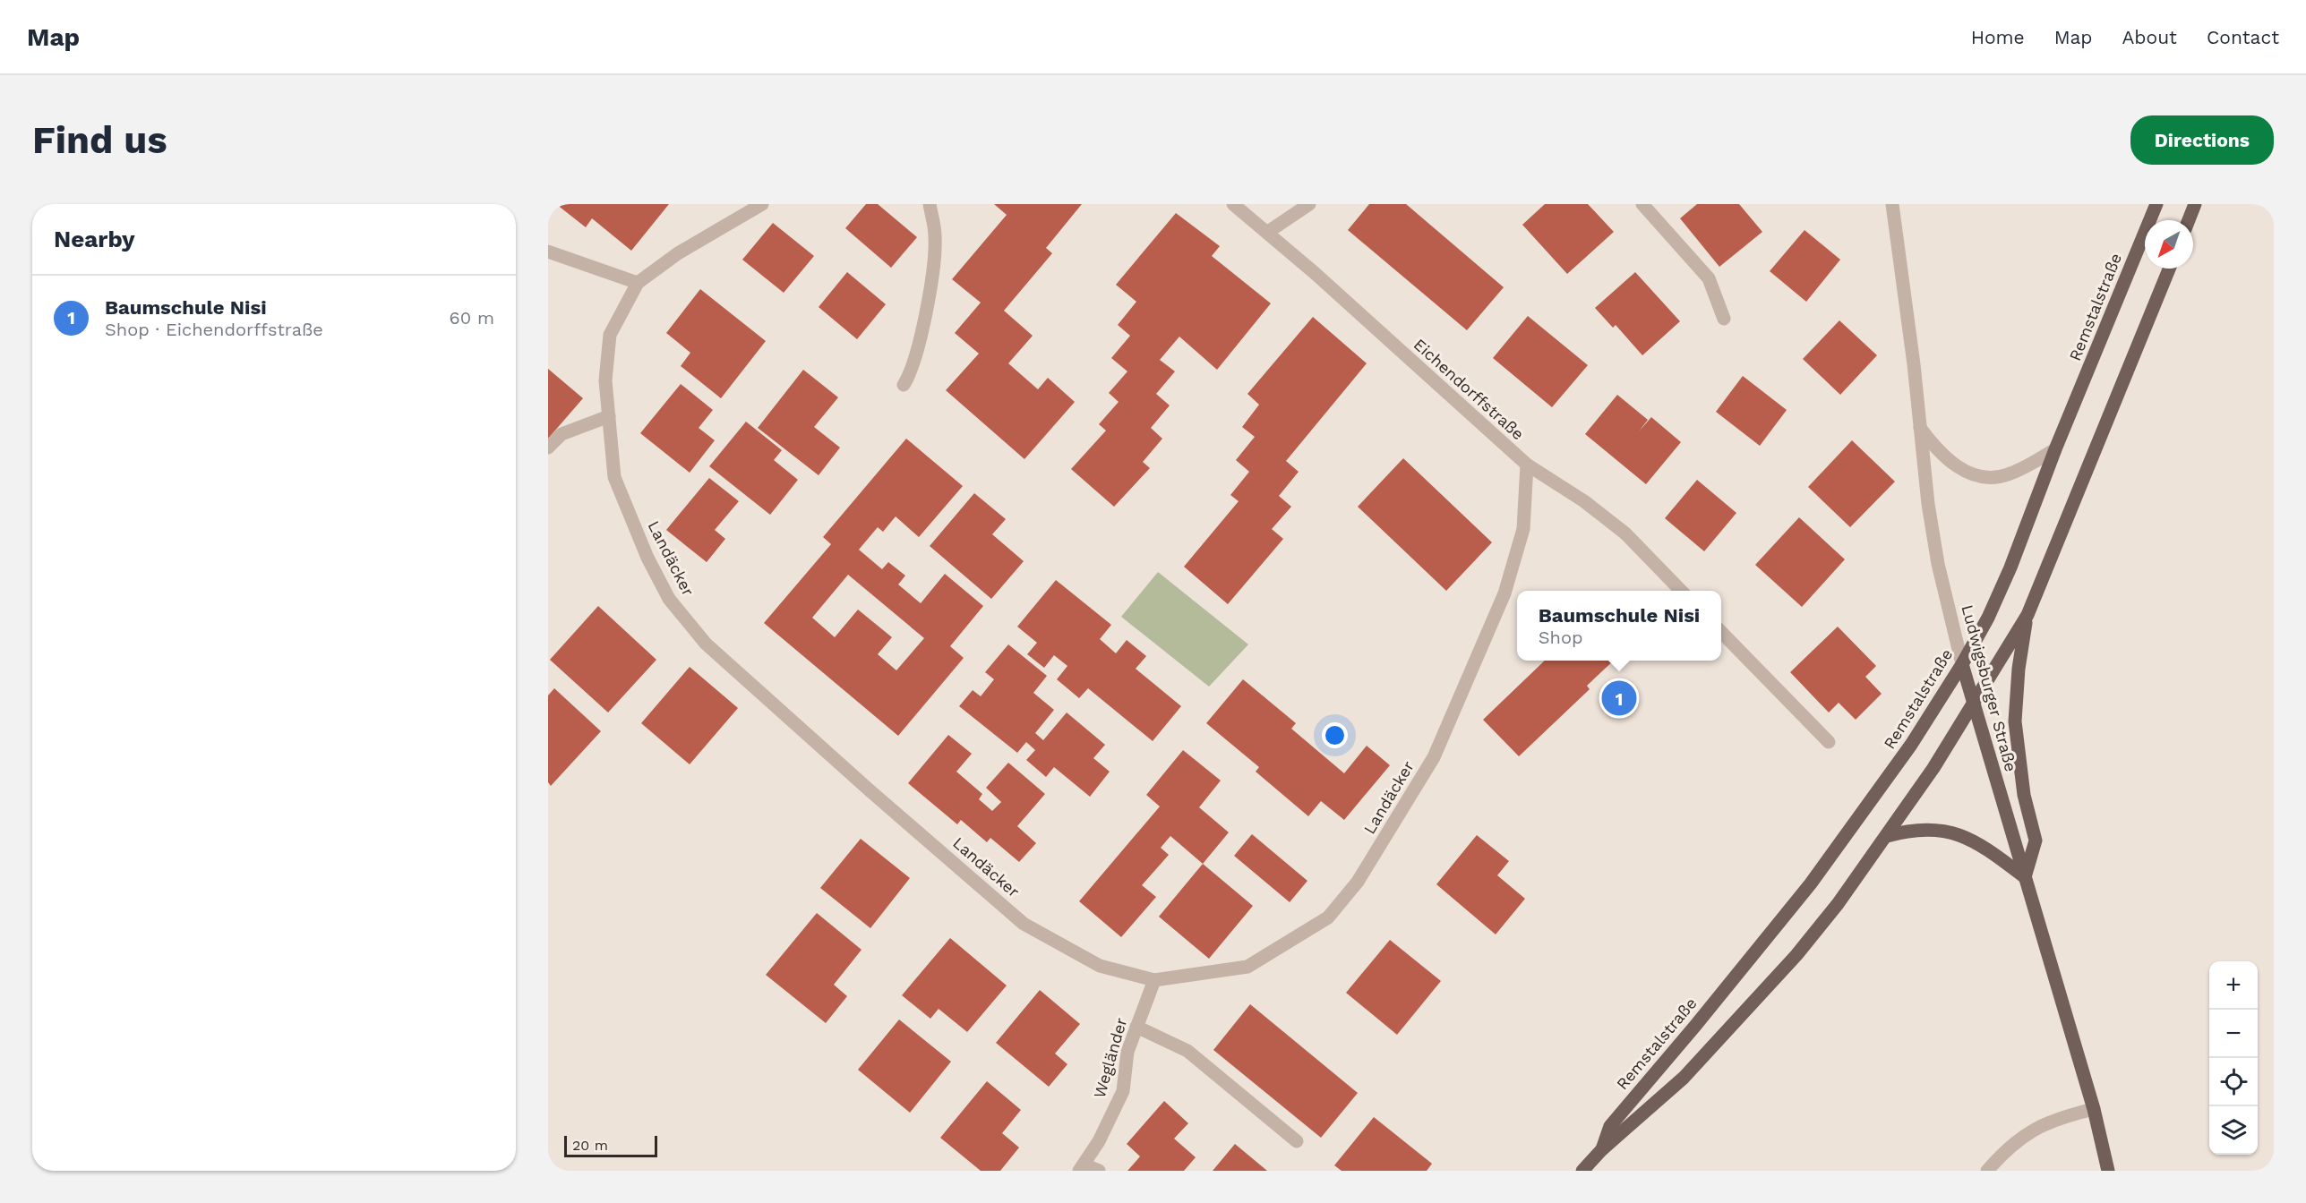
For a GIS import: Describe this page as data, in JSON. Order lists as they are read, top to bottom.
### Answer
{
  "streets": {
    "main road": ["Remstalstraße", "Ludwigsburger Straße"],
    "street": ["Eichendorffstraße", "Landäcker", "Wegländer"]
  },
  "crossings": [
    ["Remstalstraße", "Ludwigsburger Straße"],
    ["Eichendorffstraße", "Landäcker"],
    ["Landäcker", "Wegländer"]
  ],
  "scale_bar": "20 m",
  "north": "bottom left",
  "page": {
    "header": "Map",
    "nav": [
      "Home",
      "Map",
      "About",
      "Contact"
    ],
    "buttons": "Directions",
    "title": "Find us",
    "heading": "Nearby",
    "list": [
      {
        "mark": "1",
        "name": "Baumschule Nisi",
        "note": "Shop · Eichendorffstraße",
        "value": "60 m"
      }
    ],
    "popup": ["Baumschule Nisi", "Shop"],
    "pins": "1",
    "map_buttons": ["+", "−"],
    "scale": "20 m"
  }
}
